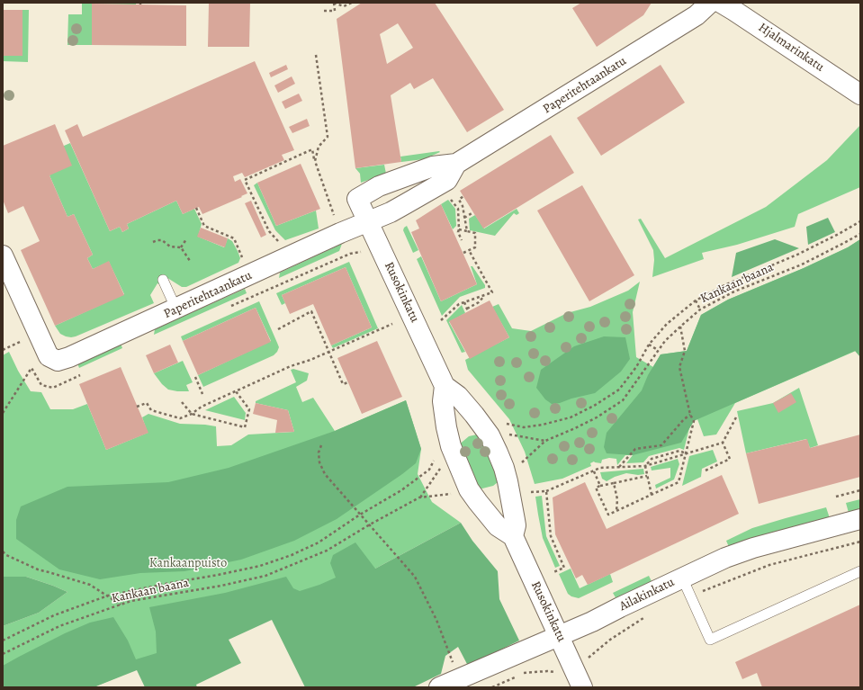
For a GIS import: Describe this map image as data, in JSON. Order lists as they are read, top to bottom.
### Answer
{
  "streets": {
    "street": [
      "Hjalmarinkatu",
      "Paperitehtaankatu",
      "Rusokinkatu",
      "Ailakinkatu"
    ],
    "path": ["Kankaan baana"]
  },
  "crossings": [
    ["Paperitehtaankatu", "Rusokinkatu"],
    ["Rusokinkatu", "Ailakinkatu"]
  ],
  "parks": ["Kankaanpuisto"]
}
